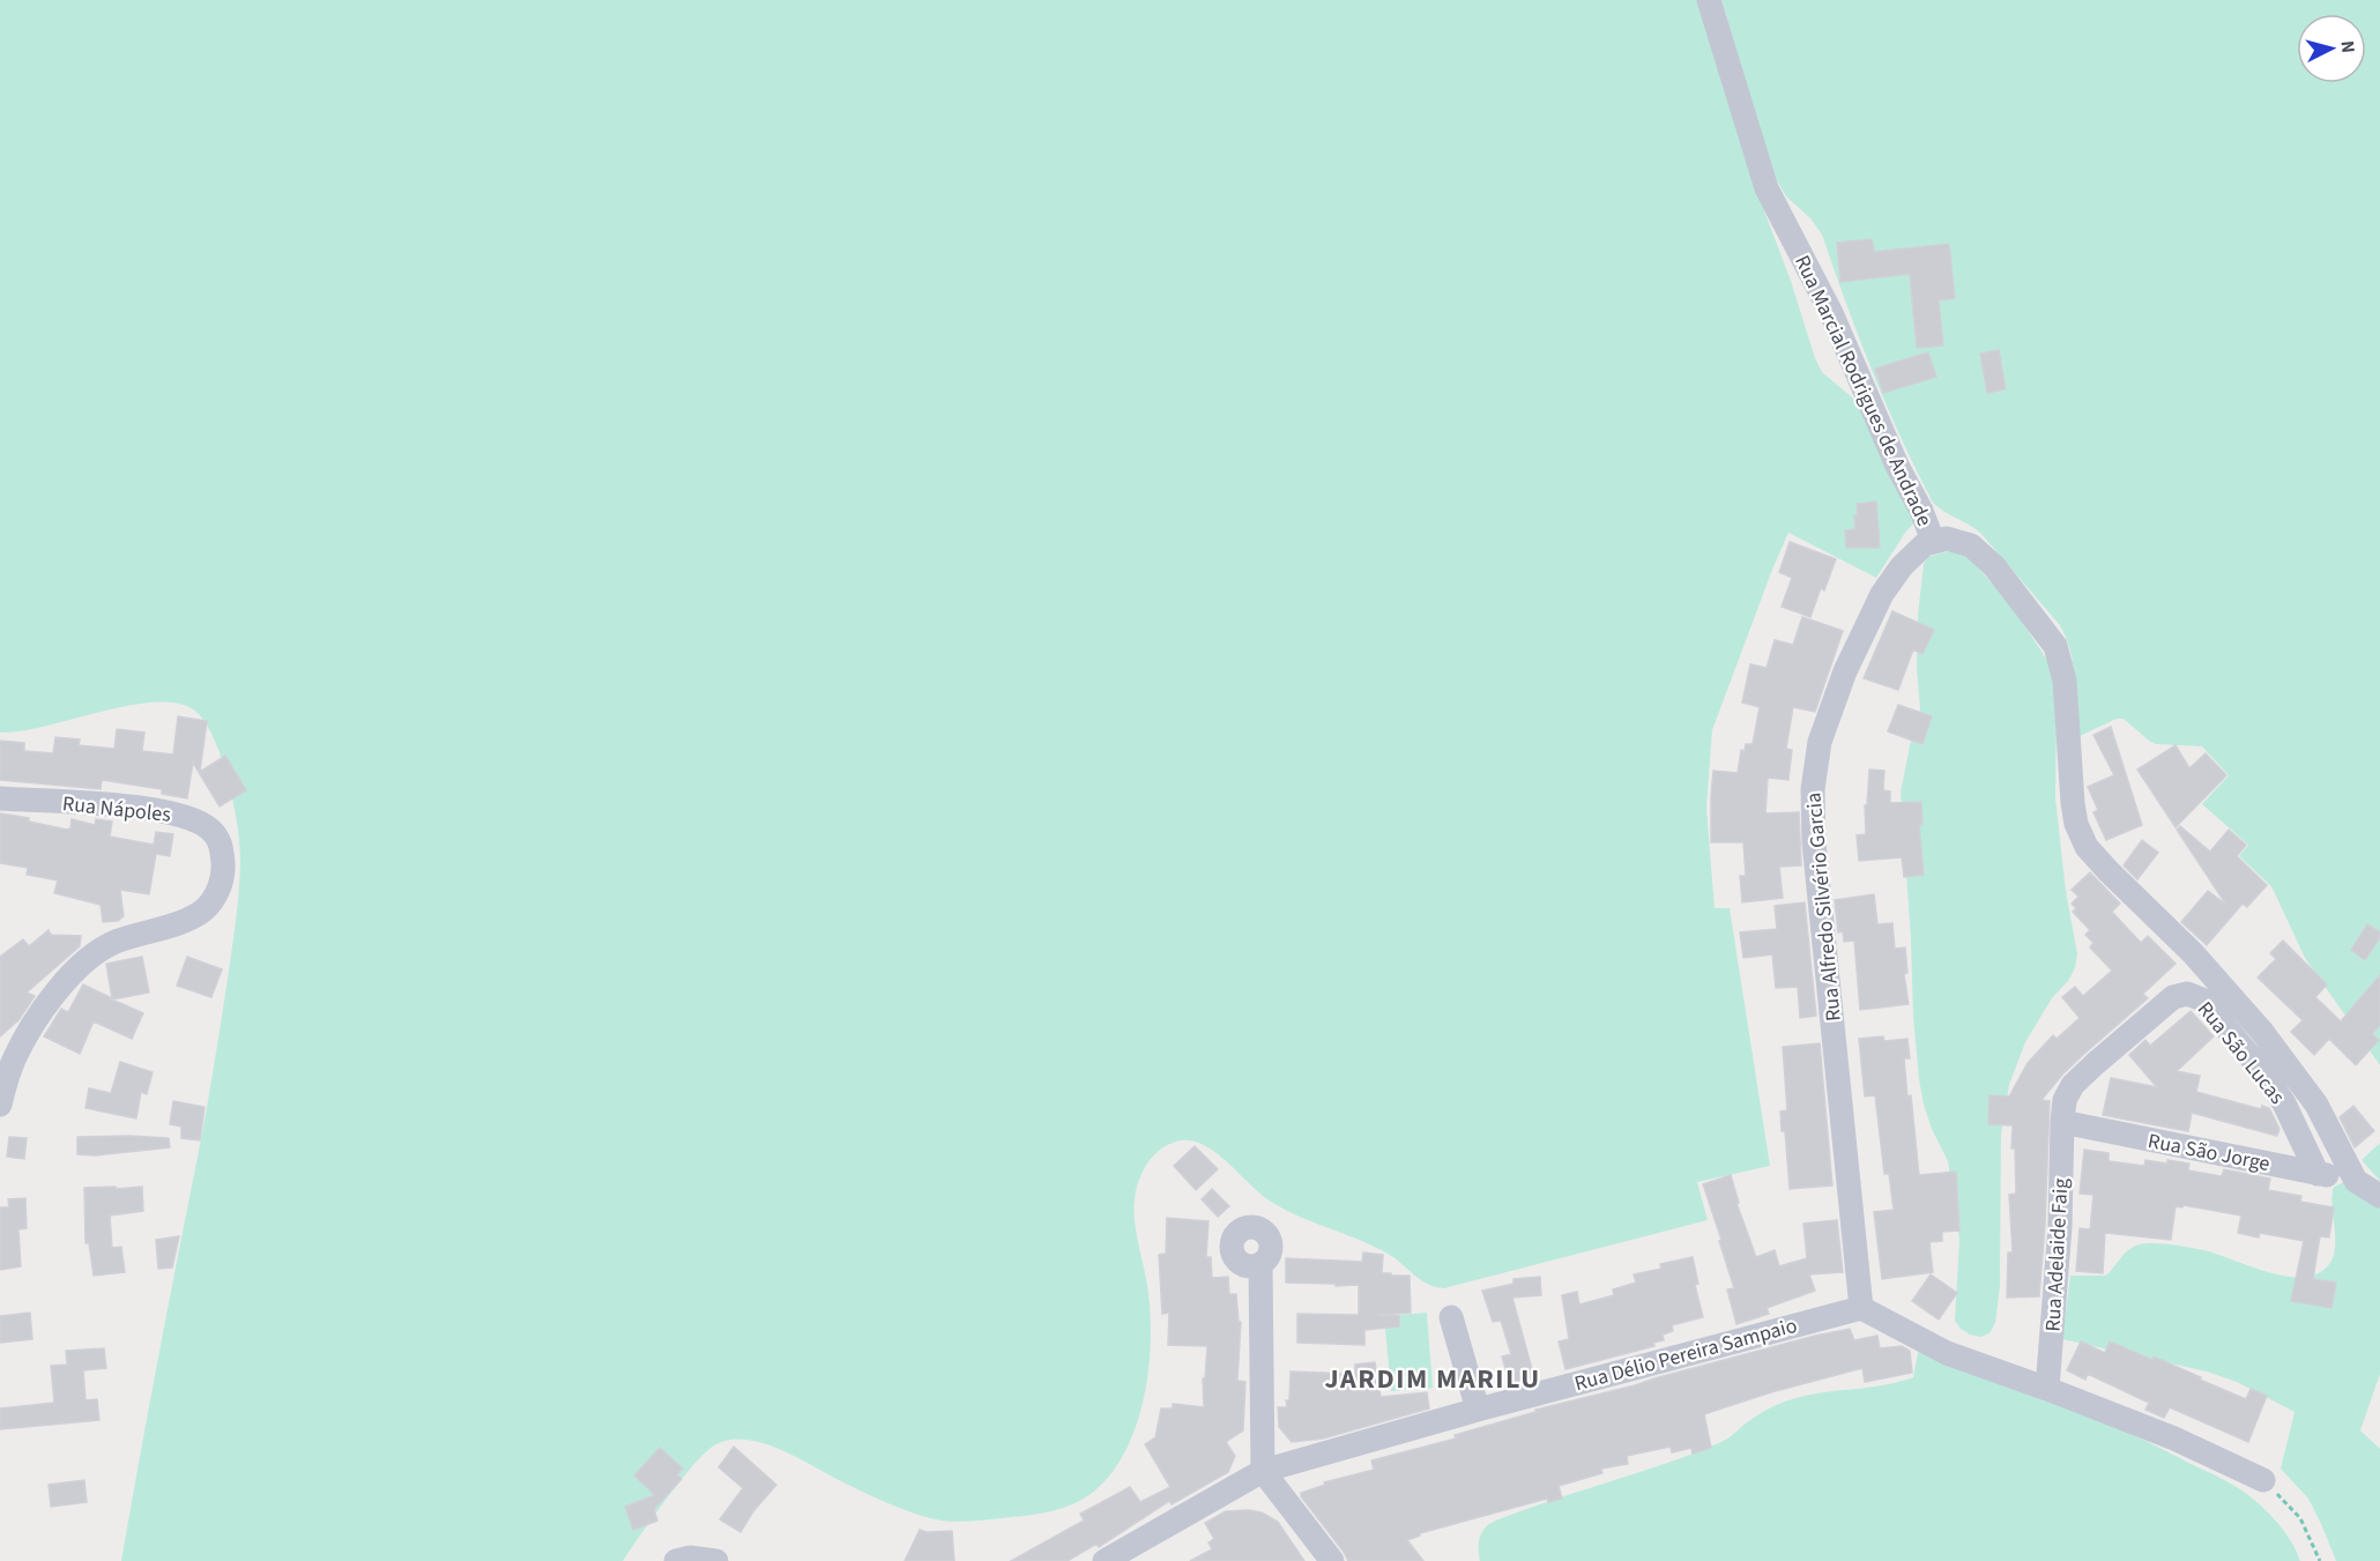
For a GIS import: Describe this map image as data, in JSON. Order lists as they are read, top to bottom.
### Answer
{
  "streets": {
    "street": [
      "Rua Marcial Rodrigues de Andrade",
      "Rua Nápoles",
      "Rua Alfredo Silvério Garcia",
      "Rua São Lucas",
      "Rua São Jorge",
      "Rua Adelaide Faig",
      "Rua Délio Pereira Sampaio"
    ]
  },
  "crossings": [
    ["Rua Marcial Rodrigues de Andrade", "Rua Alfredo Silvério Garcia"],
    ["Rua Marcial Rodrigues de Andrade", "Rua São Jorge"],
    ["Rua Alfredo Silvério Garcia", "Rua Délio Pereira Sampaio"],
    ["Rua São Lucas", "Rua São Jorge"],
    ["Rua São Lucas", "Rua Adelaide Faig"],
    ["Rua São Jorge", "Rua Adelaide Faig"]
  ],
  "districts": ["JARDIM MARILU"],
  "north": "right"
}
